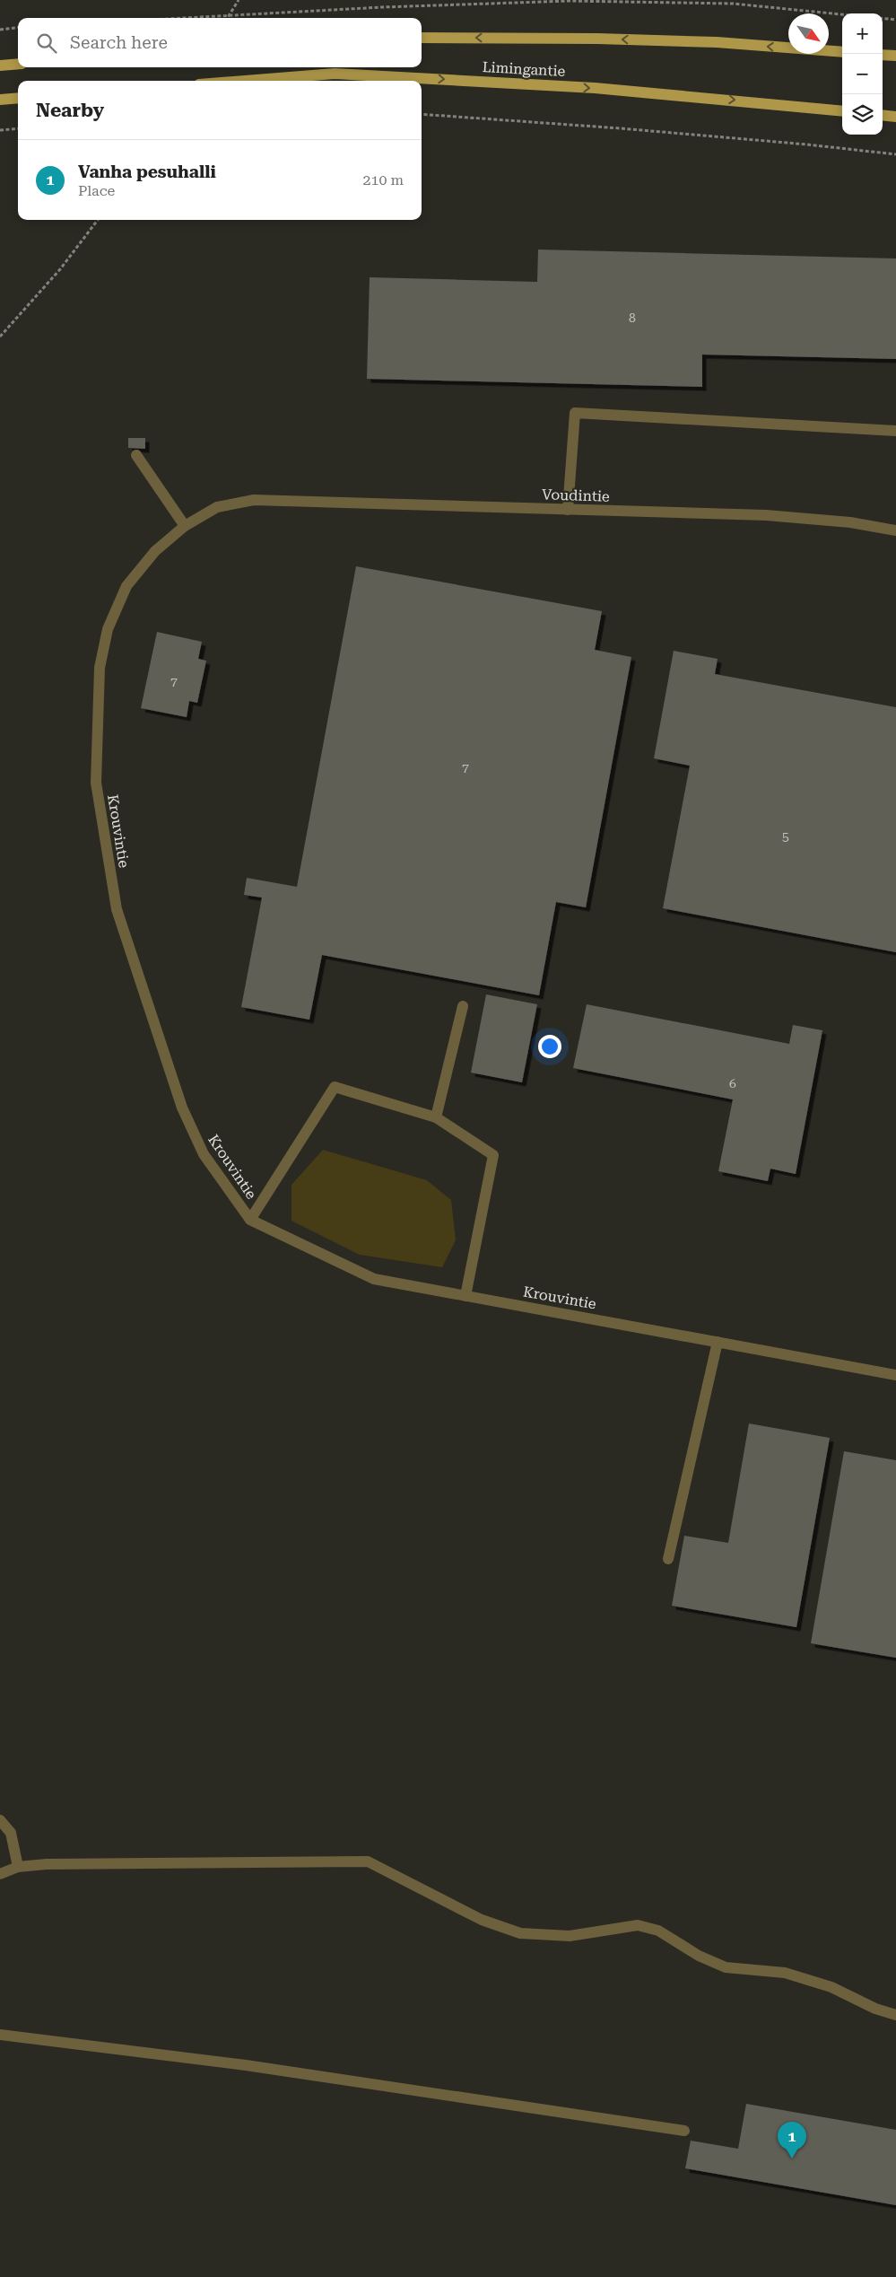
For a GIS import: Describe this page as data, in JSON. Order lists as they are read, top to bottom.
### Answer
{
  "streets": {
    "main road": ["Limingantie"],
    "street": ["Voudintie", "Krouvintie"]
  },
  "crossings": [
    ["Voudintie", "Krouvintie"]
  ],
  "house_numbers": [
    "8",
    "7",
    "7",
    "5",
    "6"
  ],
  "north": "bottom right",
  "page": {
    "map_buttons": ["+", "−"],
    "search": "Search here",
    "heading": "Nearby",
    "list": [
      {
        "mark": "1",
        "name": "Vanha pesuhalli",
        "note": "Place",
        "value": "210 m"
      }
    ],
    "pins": "1"
  }
}
